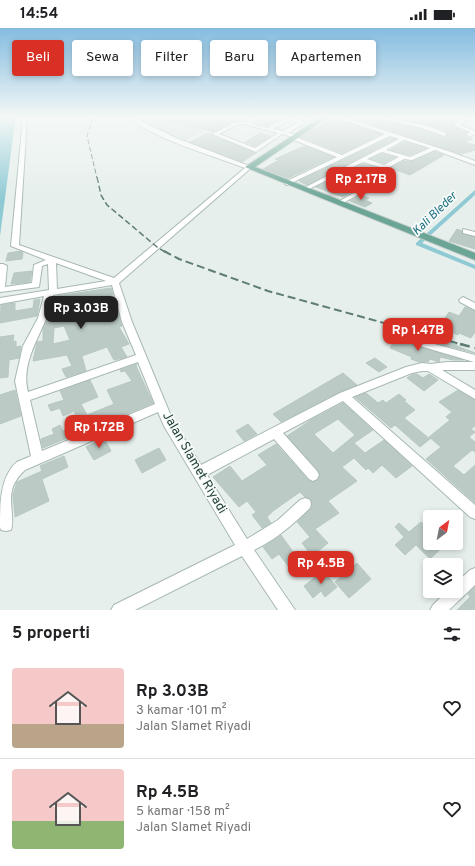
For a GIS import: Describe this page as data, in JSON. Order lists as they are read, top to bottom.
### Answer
{
  "streets": {
    "street": ["Jalan Slamet Riyadi"]
  },
  "water": ["Kali Bleder"],
  "north": "top right",
  "page": {
    "status": "14:54",
    "chip": [
      "Beli",
      "Sewa",
      "Filter",
      "Baru",
      "Apartemen"
    ],
    "price": [
      "Rp 2.17B",
      "Rp 3.03B",
      "Rp 1.47B",
      "Rp 1.72B",
      "Rp 4.5B"
    ],
    "heading": "5 properti",
    "list": [
      {
        "name": "Rp 3.03B",
        "note": "3 kamar · 101 m² · Jalan Slamet Riyadi"
      },
      {
        "name": "Rp 4.5B",
        "note": "5 kamar · 158 m² · Jalan Slamet Riyadi"
      }
    ]
  }
}
